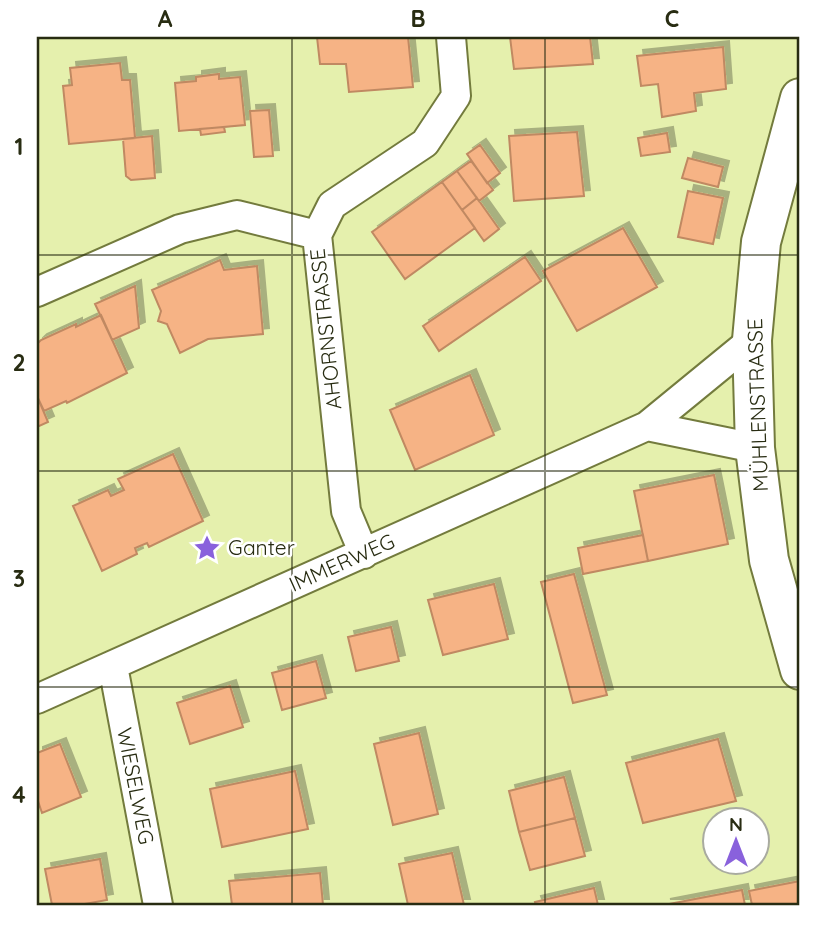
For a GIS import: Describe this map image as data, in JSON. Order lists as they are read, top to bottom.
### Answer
{
  "streets": {
    "street": [
      "AHORNSTRASSE",
      "MÜHLENSTRASSE",
      "IMMERWEG",
      "WIESELWEG"
    ]
  },
  "crossings": [
    ["AHORNSTRASSE", "IMMERWEG"],
    ["MÜHLENSTRASSE", "IMMERWEG"],
    ["IMMERWEG", "WIESELWEG"]
  ],
  "places": {
    "place": ["Ganter"]
  },
  "north": "top",
  "grid": {
    "columns": ["A", "B", "C"],
    "rows": [
      "1",
      "2",
      "3",
      "4"
    ]
  }
}
